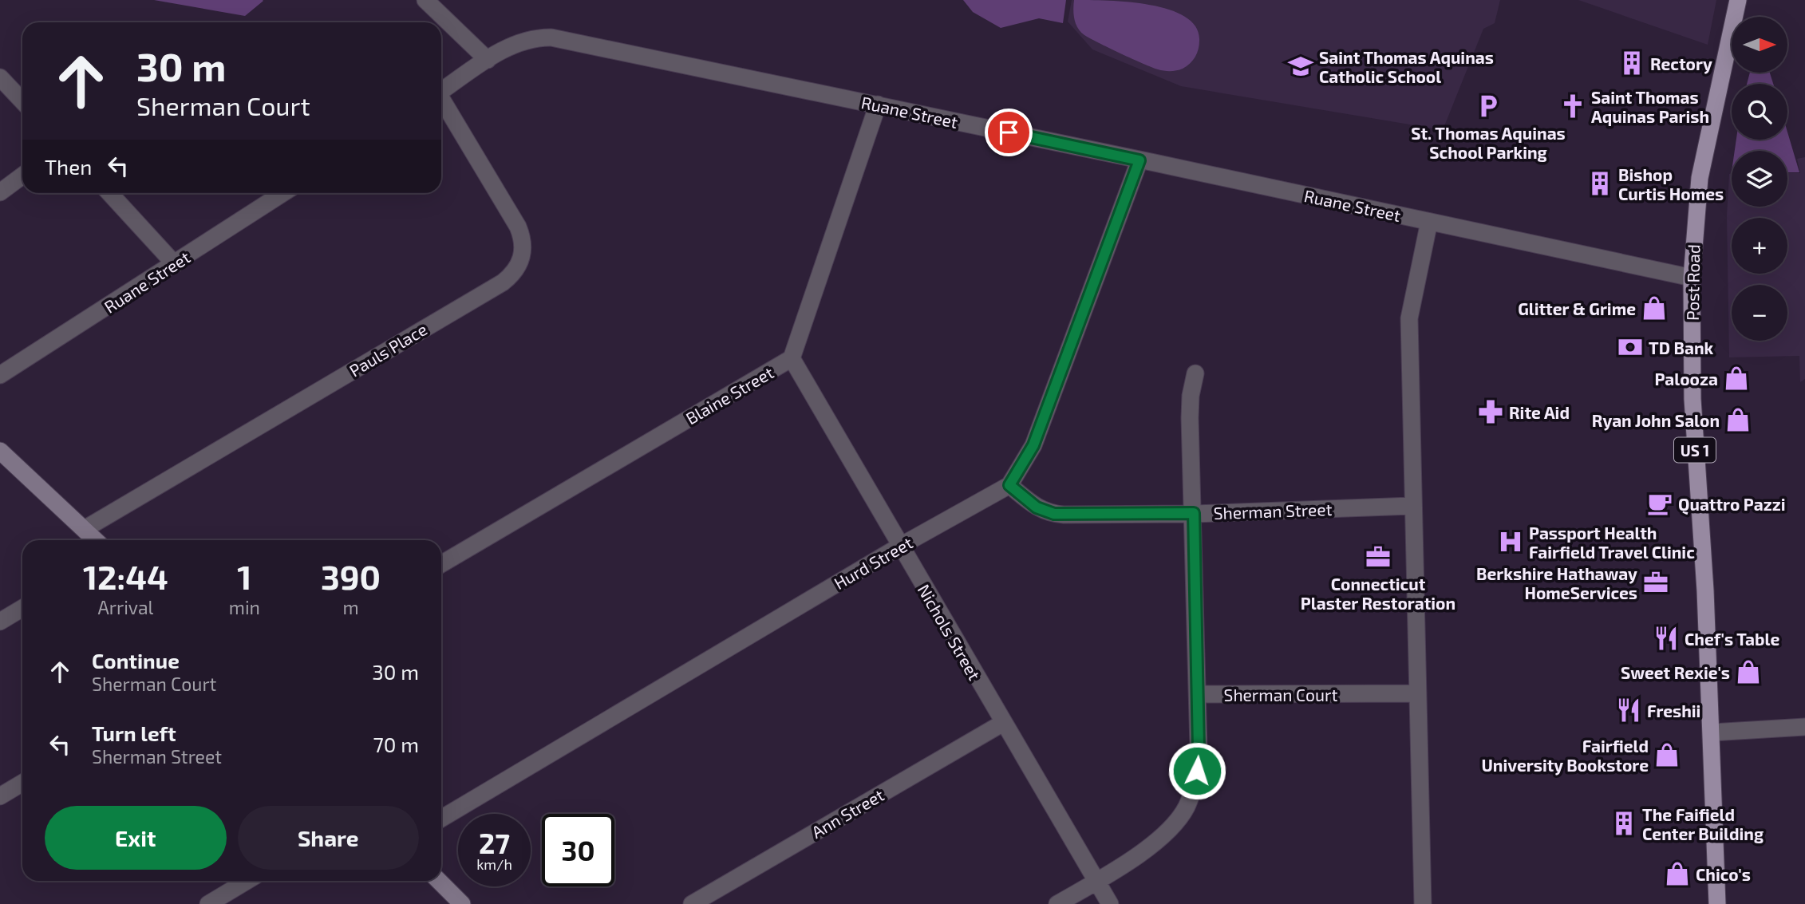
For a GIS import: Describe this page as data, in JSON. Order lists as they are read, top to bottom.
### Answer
{
  "streets": {
    "main road": ["Post Road", "US 1"],
    "street": [
      "Ruane Street",
      "Pauls Place",
      "Blaine Street",
      "Sherman Street",
      "Hurd Street",
      "Nichols Street",
      "Sherman Court",
      "Ann Street"
    ]
  },
  "crossings": [
    ["Ruane Street", "Post Road"],
    ["Ruane Street", "Blaine Street"],
    ["Ruane Street", "Hurd Street"],
    ["Blaine Street", "Nichols Street"],
    ["Sherman Street", "Hurd Street"],
    ["Hurd Street", "Nichols Street"],
    ["Nichols Street", "Ann Street"]
  ],
  "places": {
    "building": ["Rectory", "Bishop Curtis Homes", "The Faifield Center Building"],
    "school or university": ["Saint Thomas Aquinas Catholic School"],
    "parking": ["St. Thomas Aquinas School Parking"],
    "church": ["Saint Thomas Aquinas Parish"],
    "shop": [
      "Glitter & Grime",
      "Palooza",
      "Ryan John Salon",
      "Sweet Rexie's",
      "Fairfield University Bookstore",
      "Chico's"
    ],
    "bank": ["TD Bank"],
    "pharmacy": ["Rite Aid"],
    "cafe": ["Quattro Pazzi"],
    "hospital": ["Passport Health Fairfield Travel Clinic"],
    "office": ["Connecticut Plaster Restoration", "Berkshire Hathaway HomeServices"],
    "restaurant": ["Chef's Table", "Freshii"]
  },
  "north": "right",
  "page": {
    "map_buttons": ["+", "−"],
    "turn": ["30 m", "Sherman Court"],
    "then": "Then",
    "eta": [
      "12:44",
      "Arrival",
      "1",
      "min",
      "390",
      "m"
    ],
    "list": [
      {
        "name": "Continue",
        "note": "Sherman Court",
        "value": "30 m"
      },
      {
        "name": "Turn left",
        "note": "Sherman Street",
        "value": "70 m"
      }
    ],
    "buttons": ["Exit", "Share"],
    "speed": "27 km/h",
    "limit": "30"
  }
}
